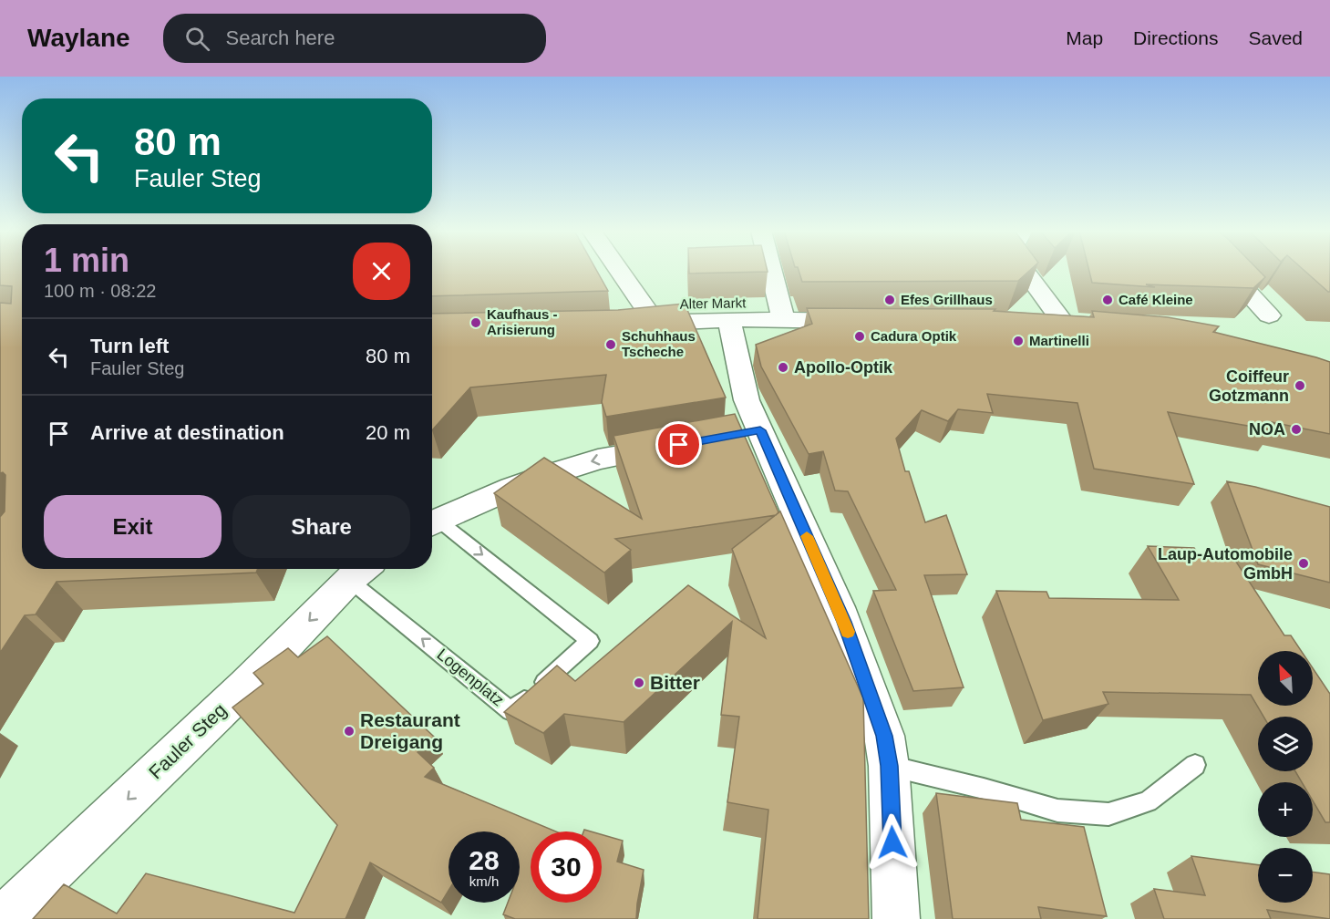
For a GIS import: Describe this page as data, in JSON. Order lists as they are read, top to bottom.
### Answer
{
  "streets": {
    "street": ["Alter Markt", "Fauler Steg"],
    "lane": ["Logenplatz"]
  },
  "crossings": [
    ["Logenplatz", "Fauler Steg"]
  ],
  "one_way": ["Fauler Steg"],
  "places": [
    "Efes Grillhaus",
    "Café Kleine",
    "Kaufhaus - Arisierung",
    "Cadura Optik",
    "Martinelli",
    "Schuhhaus Tscheche",
    "Apollo-Optik",
    "Coiffeur Gotzmann",
    "NOA",
    "Laup-Automobile GmbH",
    "Bitter",
    "Restaurant Dreigang"
  ],
  "north": "top left",
  "page": {
    "header": "Waylane",
    "search": "Search here",
    "nav": ["Map", "Directions", "Saved"],
    "turn": ["80 m", "Fauler Steg"],
    "heading": ["1 min", "100 m · 08:22"],
    "list": [
      {
        "name": "Turn left",
        "note": "Fauler Steg",
        "value": "80 m"
      },
      {
        "name": "Arrive at destination",
        "value": "20 m"
      }
    ],
    "buttons": ["Exit", "Share"],
    "map_buttons": ["+", "−"],
    "speed": "28 km/h",
    "limit": "30"
  }
}
